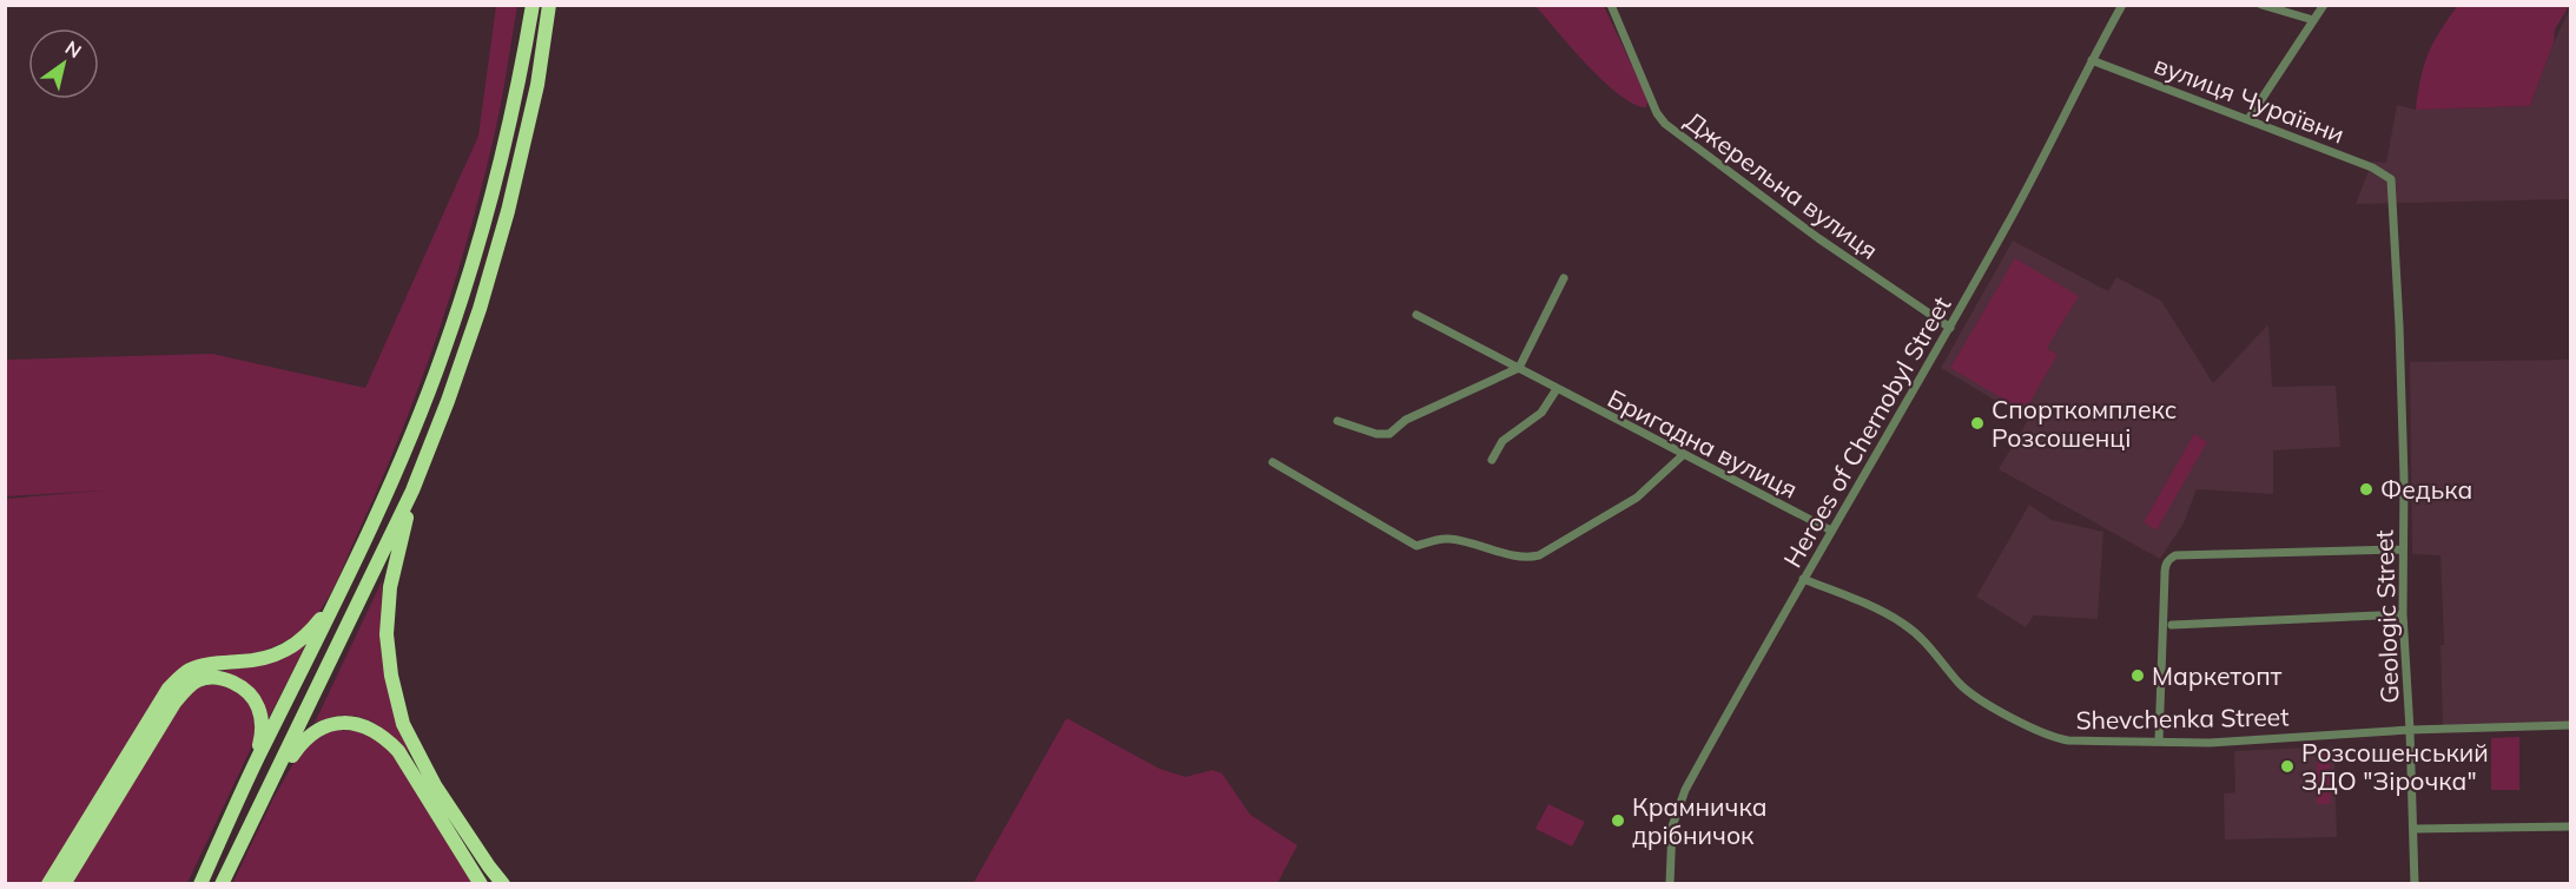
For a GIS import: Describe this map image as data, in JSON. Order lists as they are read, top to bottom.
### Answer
{
  "streets": {
    "street": [
      "вулиця Чураївни",
      "Джерельна вулиця",
      "Heroes of Chernobyl Street",
      "Бригадна вулиця",
      "Geologic Street",
      "Shevchenka Street"
    ]
  },
  "crossings": [
    ["вулиця Чураївни", "Heroes of Chernobyl Street"],
    ["вулиця Чураївни", "Geologic Street"],
    ["Джерельна вулиця", "Heroes of Chernobyl Street"],
    ["Heroes of Chernobyl Street", "Бригадна вулиця"],
    ["Heroes of Chernobyl Street", "Shevchenka Street"],
    ["Geologic Street", "Shevchenka Street"]
  ],
  "places": [
    "Спорткомплекс Розсошенці",
    "Федька",
    "Маркетопт",
    "Розсошенський ЗДО \"Зірочка\"",
    "Крамничка дрібничок"
  ],
  "north": "top right"
}
